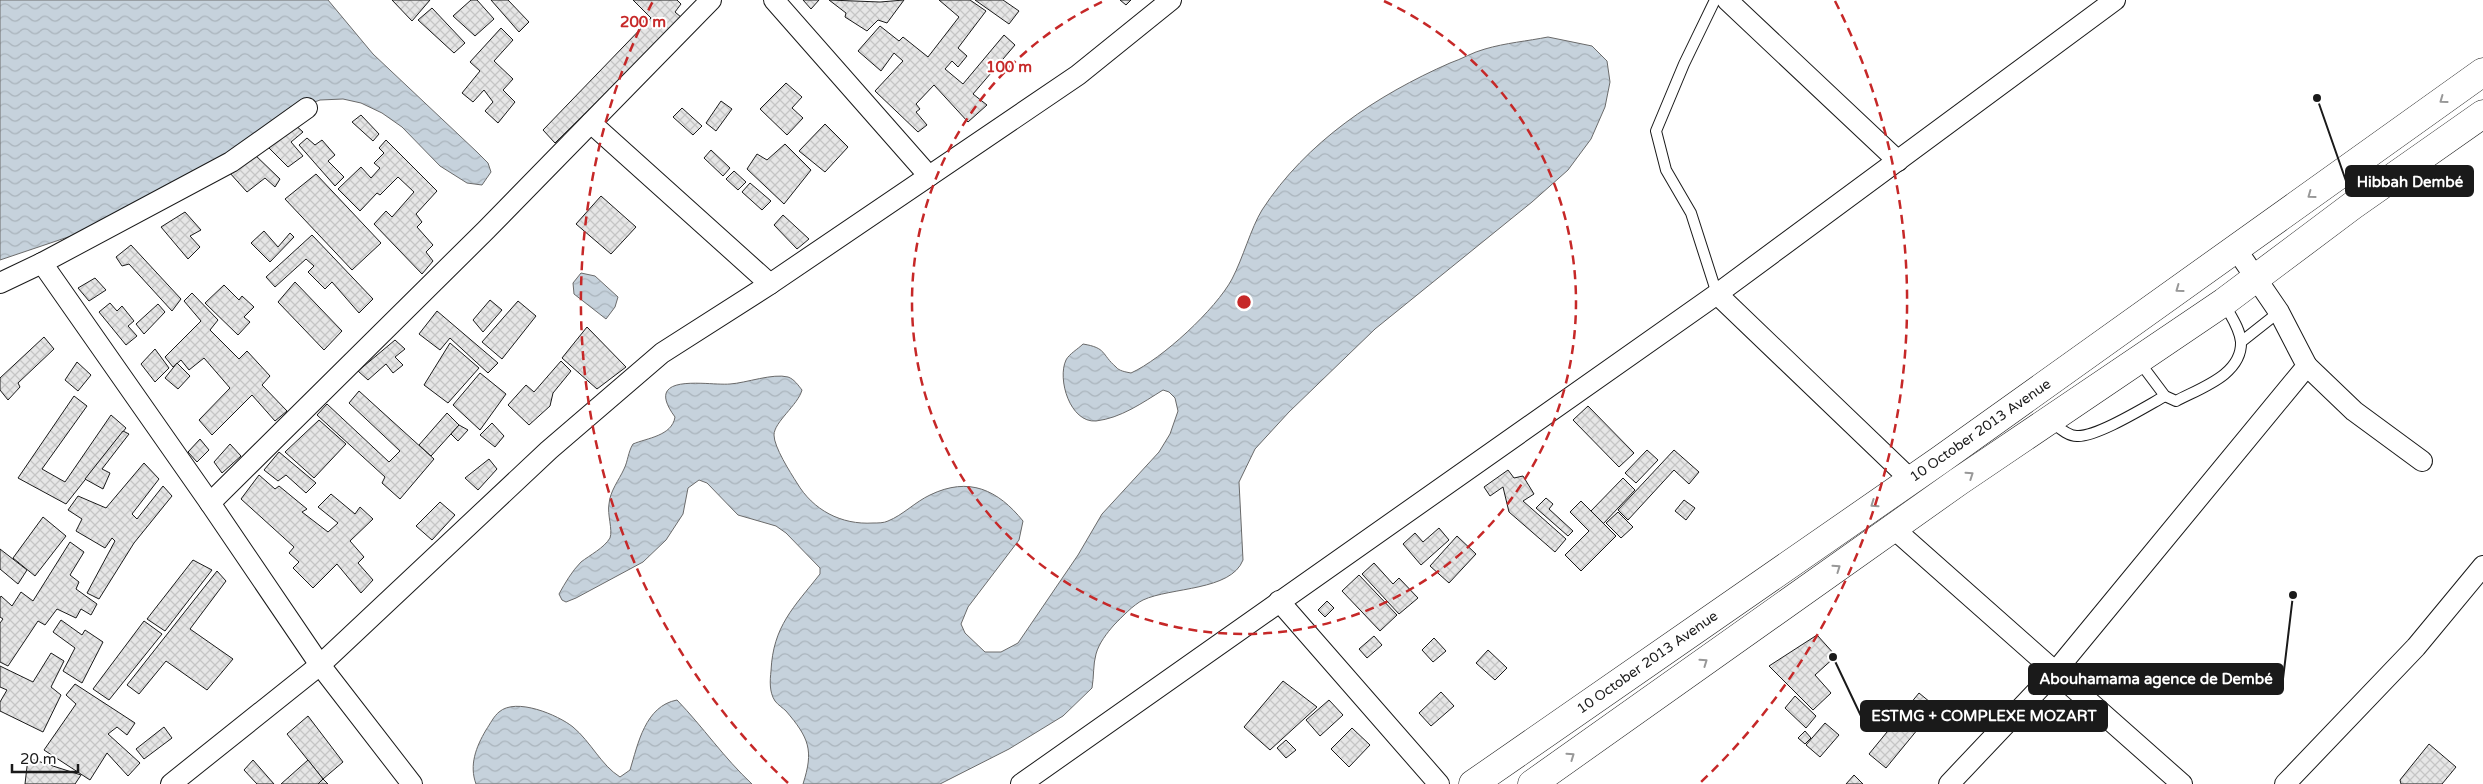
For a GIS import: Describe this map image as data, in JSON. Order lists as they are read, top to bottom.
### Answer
{
  "streets": {
    "highway": ["10 October 2013 Avenue"]
  },
  "places": ["Hibbah Dembé", "Abouhamama agence de Dembé", "ESTMG + COMPLEXE MOZART"],
  "scale_bar": "20 m",
  "rings": ["200 m", "100 m"]
}
